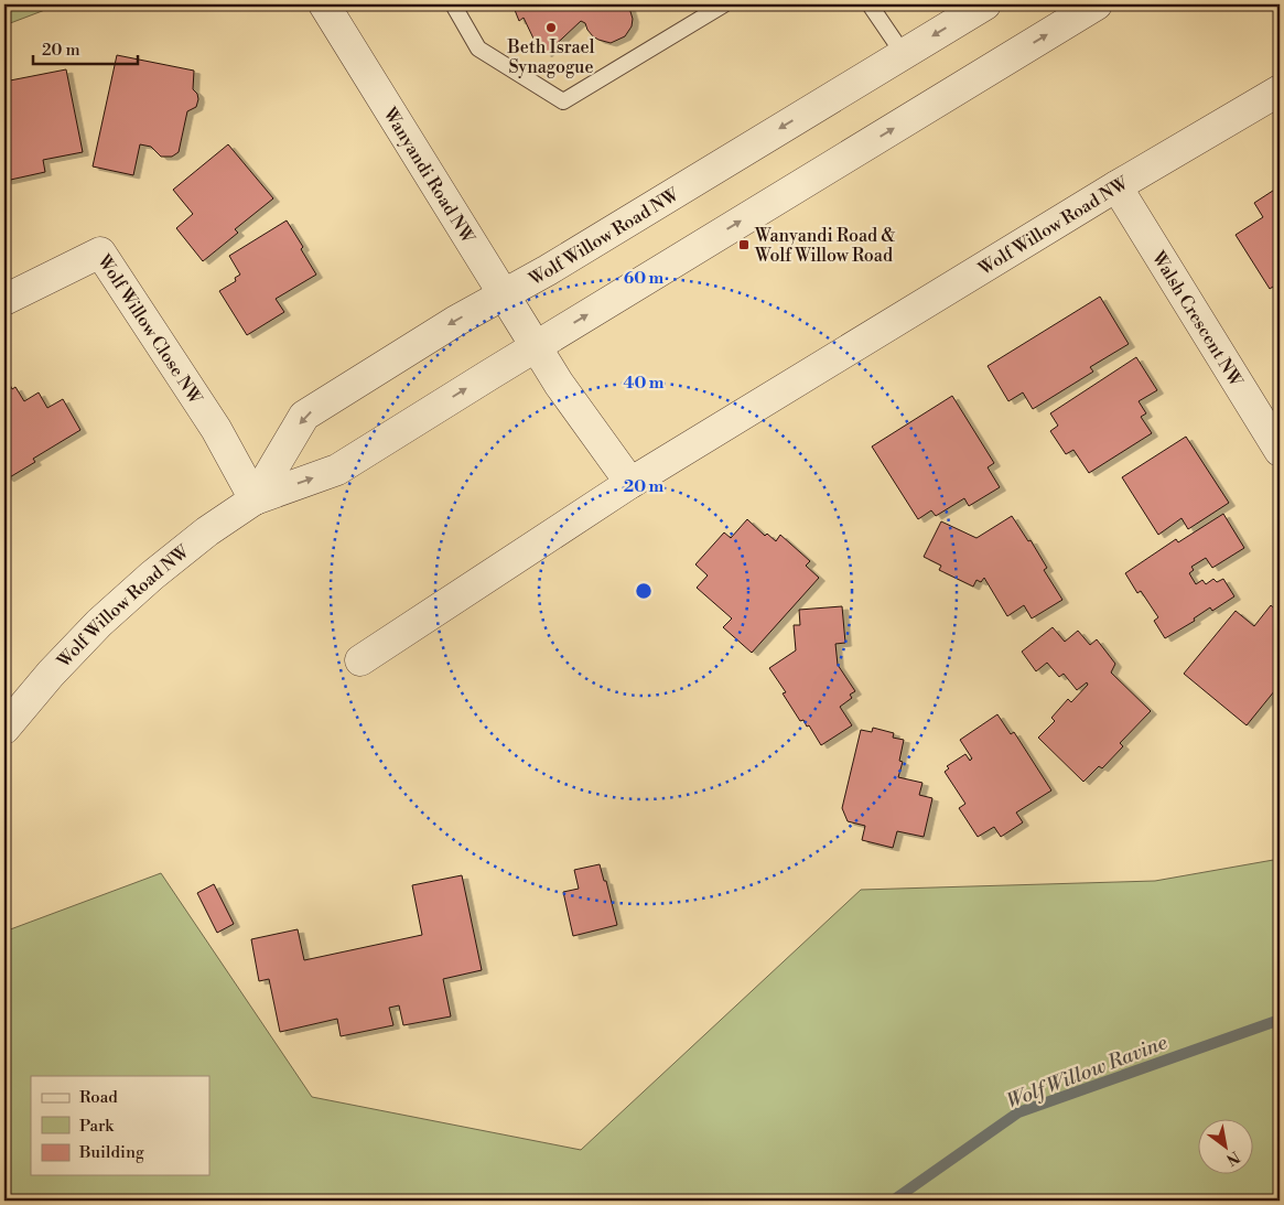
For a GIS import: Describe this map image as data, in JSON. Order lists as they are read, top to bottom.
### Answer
{
  "streets": {
    "street": [
      "Wanyandi Road NW",
      "Wolf Willow Road NW",
      "Walsh Crescent NW",
      "Wolf Willow Close NW"
    ]
  },
  "crossings": [
    ["Wanyandi Road NW", "Wolf Willow Road NW"],
    ["Wolf Willow Road NW", "Walsh Crescent NW"],
    ["Wolf Willow Road NW", "Wolf Willow Close NW"]
  ],
  "water": ["Wolf Willow Ravine"],
  "places": {
    "other": ["Beth Israel Synagogue"],
    "transit": ["Wanyandi Road & Wolf Willow Road"]
  },
  "legend": ["Road", "Park", "Building"],
  "scale_bar": "20 m",
  "north": "bottom right",
  "rings": ["60 m", "40 m", "20 m"]
}
